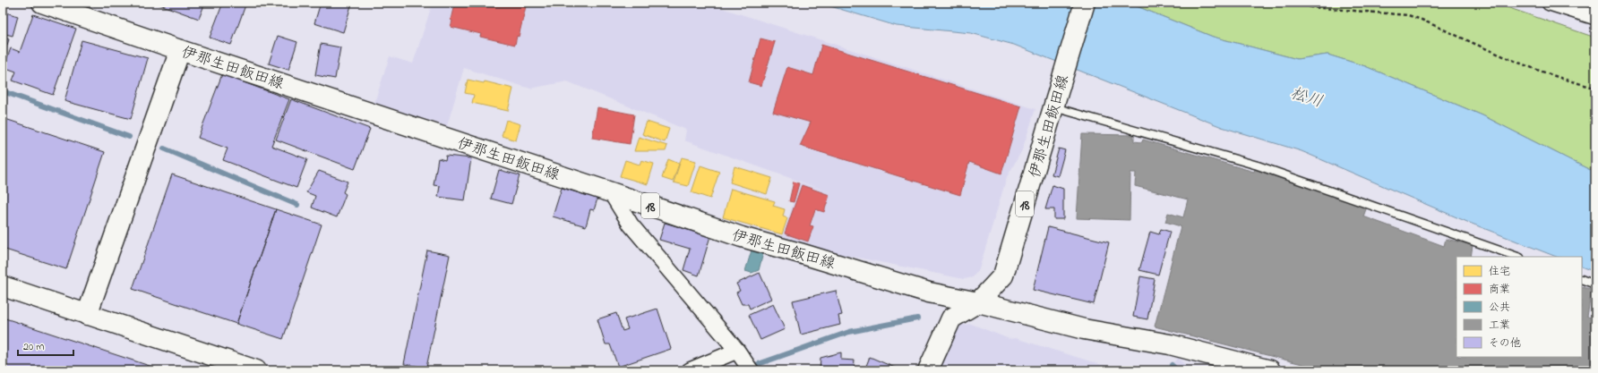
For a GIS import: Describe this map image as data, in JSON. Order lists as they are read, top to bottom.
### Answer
{
  "streets": {
    "main road": ["伊那生田飯田線", "18"]
  },
  "water": ["松川"],
  "legend": [
    "住宅",
    "商業",
    "公共",
    "工業",
    "その他"
  ],
  "scale_bar": "20 m"
}
